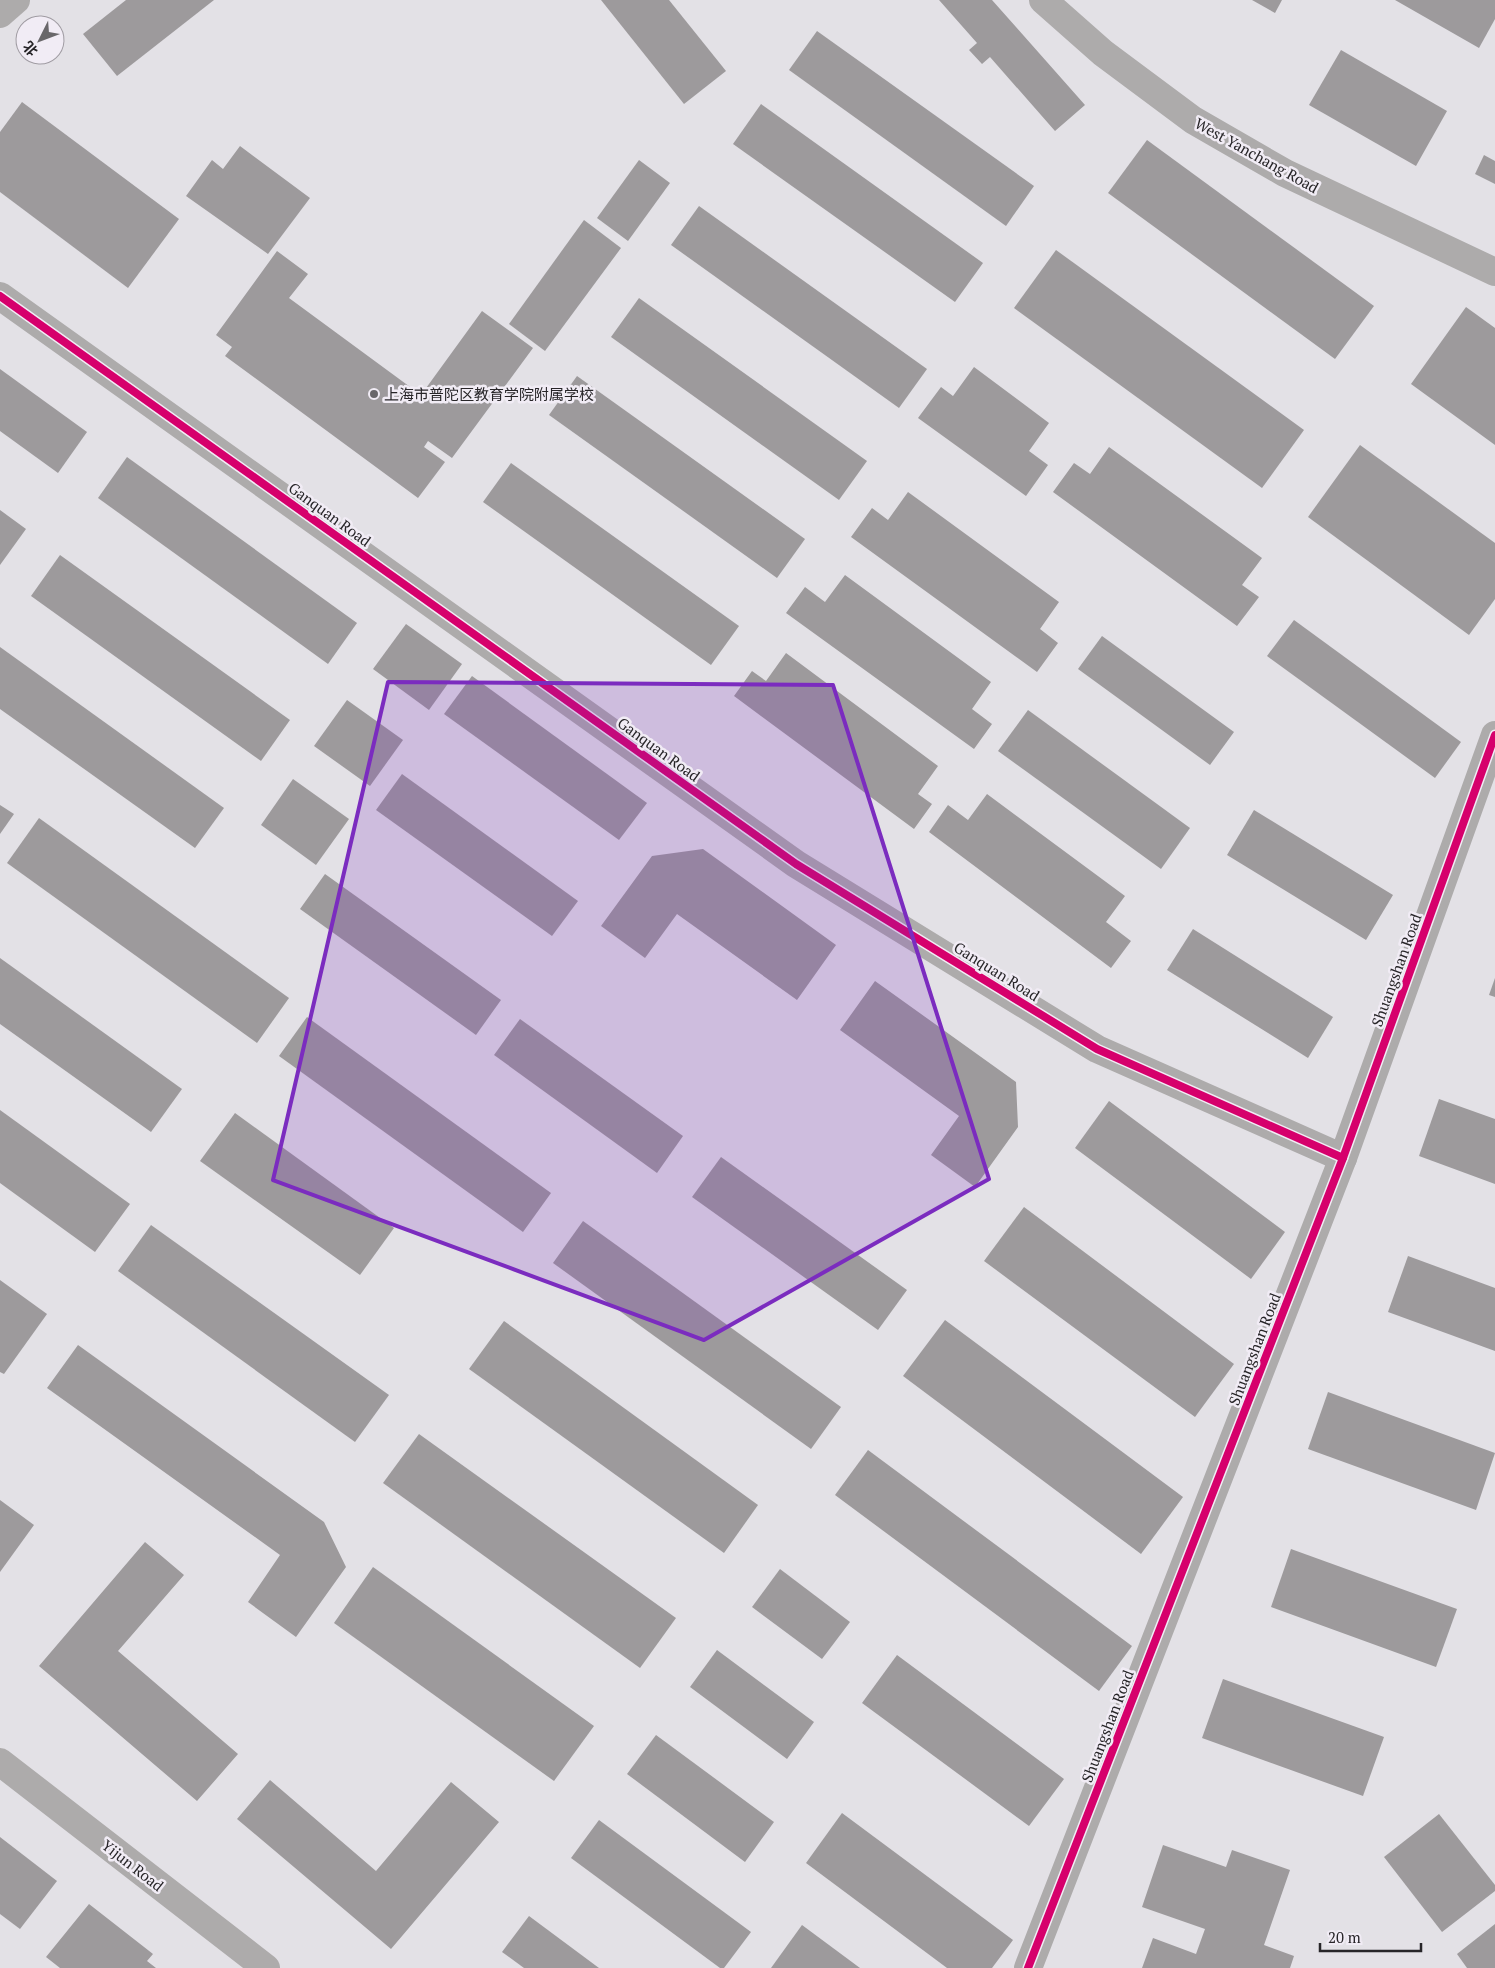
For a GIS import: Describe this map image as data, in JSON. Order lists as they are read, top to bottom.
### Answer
{
  "streets": {
    "street": [
      "West Yanchang Road",
      "Ganquan Road",
      "Shuangshan Road",
      "Yijun Road"
    ]
  },
  "crossings": [
    ["Ganquan Road", "Shuangshan Road"]
  ],
  "places": ["上海市普陀区教育学院附属学校"],
  "scale_bar": "20 m",
  "north": "bottom left"
}
